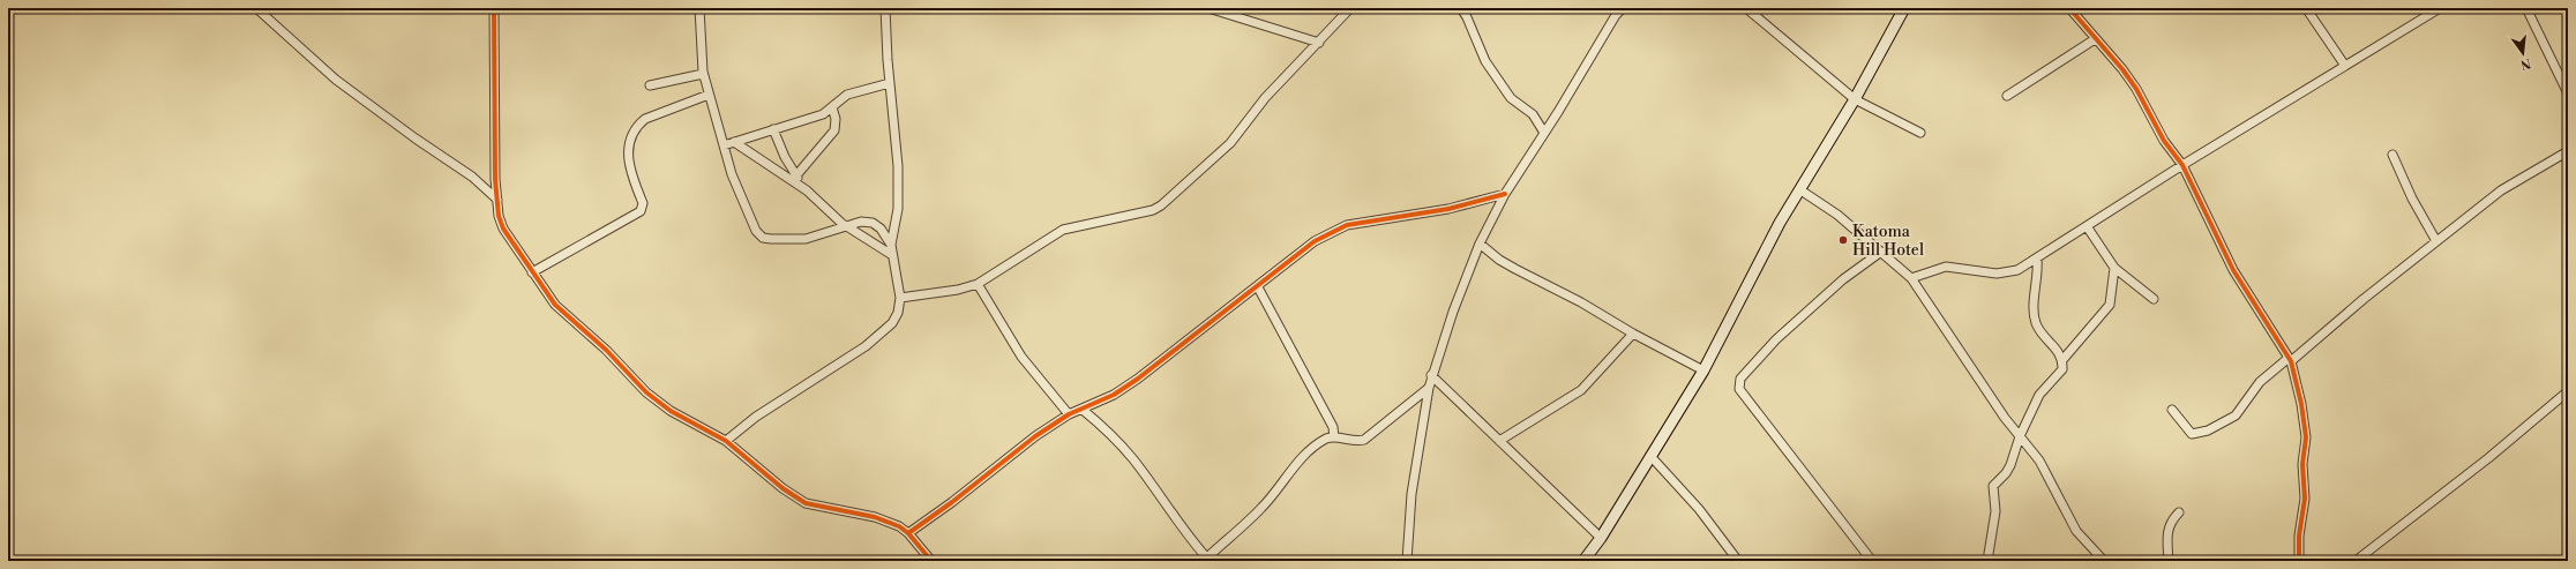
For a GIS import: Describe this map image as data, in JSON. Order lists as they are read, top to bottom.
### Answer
{
  "places": ["Katoma Hill Hotel"],
  "north": "bottom"
}
